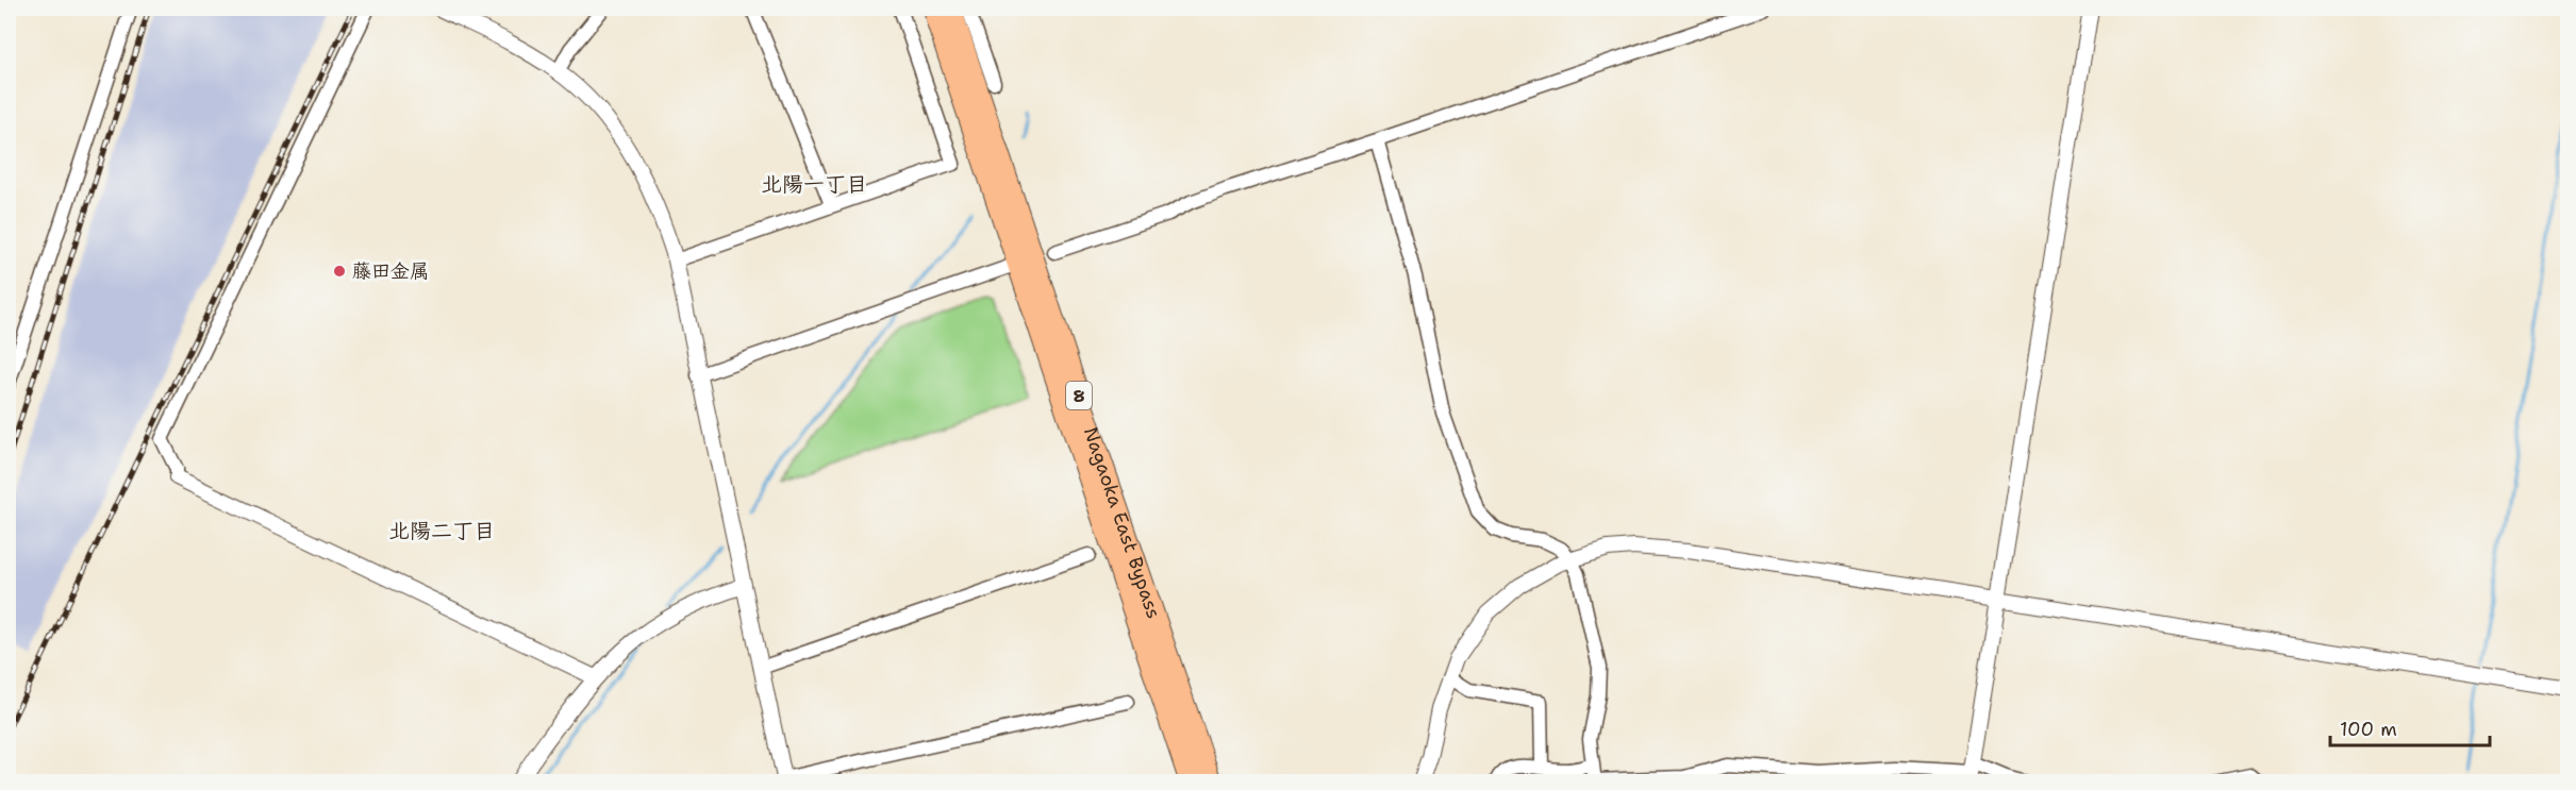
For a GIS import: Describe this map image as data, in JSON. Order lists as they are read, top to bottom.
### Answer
{
  "streets": {
    "highway": ["8", "Nagaoka East Bypass"]
  },
  "districts": ["北陽一丁目", "北陽二丁目"],
  "places": ["藤田金属"],
  "scale_bar": "100 m"
}
